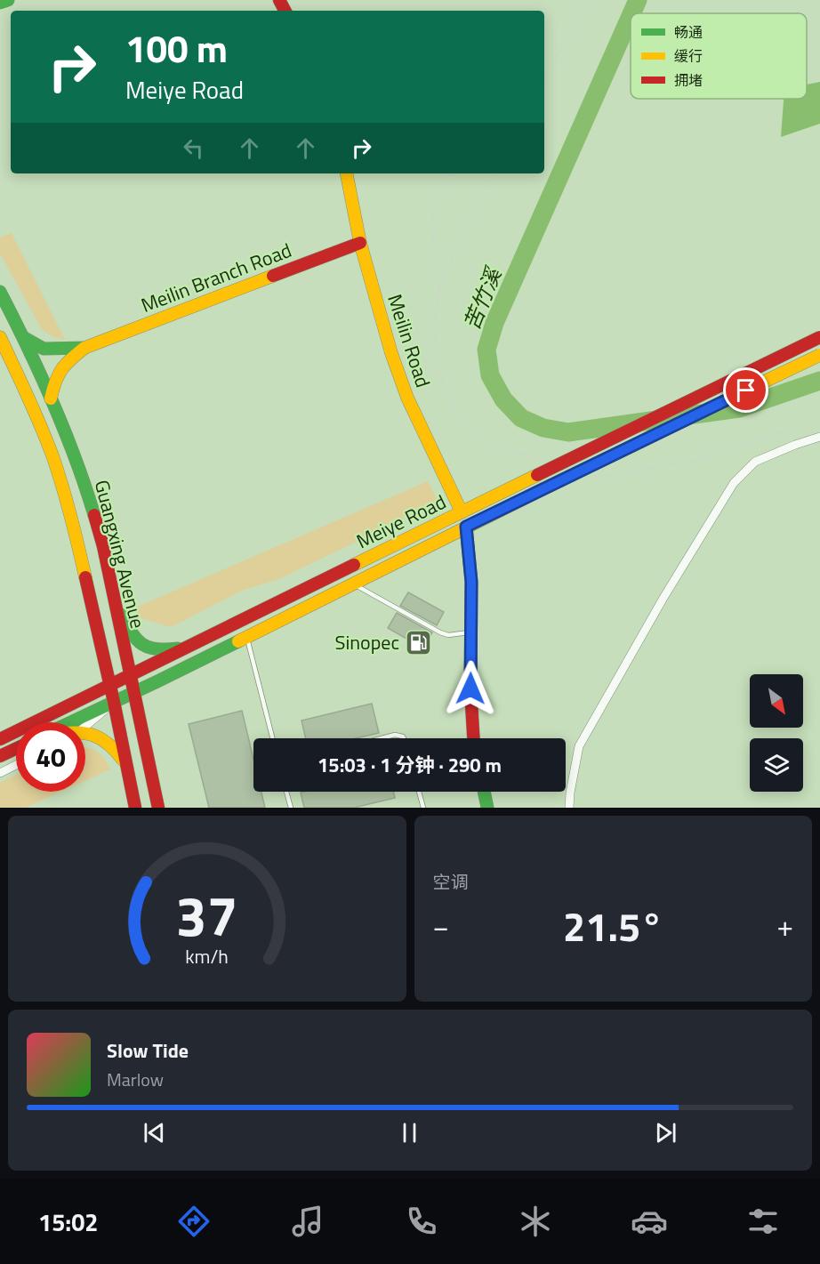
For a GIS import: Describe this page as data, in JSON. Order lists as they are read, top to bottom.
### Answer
{
  "streets": {
    "main road": [
      "Meilin Branch Road",
      "Meilin Road",
      "Meiye Road",
      "Guangxing Avenue"
    ]
  },
  "crossings": [
    ["Meilin Branch Road", "Meilin Road"],
    ["Meilin Road", "Meiye Road"],
    ["Meiye Road", "Guangxing Avenue"]
  ],
  "water": ["苦竹溪"],
  "places": {
    "fuel station": ["Sinopec"]
  },
  "legend": ["畅通", "缓行", "拥堵"],
  "north": "bottom right",
  "page": {
    "turn": ["100 m", "Meiye Road"],
    "limit": "40",
    "trip": "15:03 · 1 分钟 · 290 m",
    "tile": "空调",
    "heat": ["−", "21.5°", "+"],
    "song": ["Slow Tide", "Marlow"],
    "tabs": "15:02",
    "gauge": ["37", "km/h"]
  }
}
